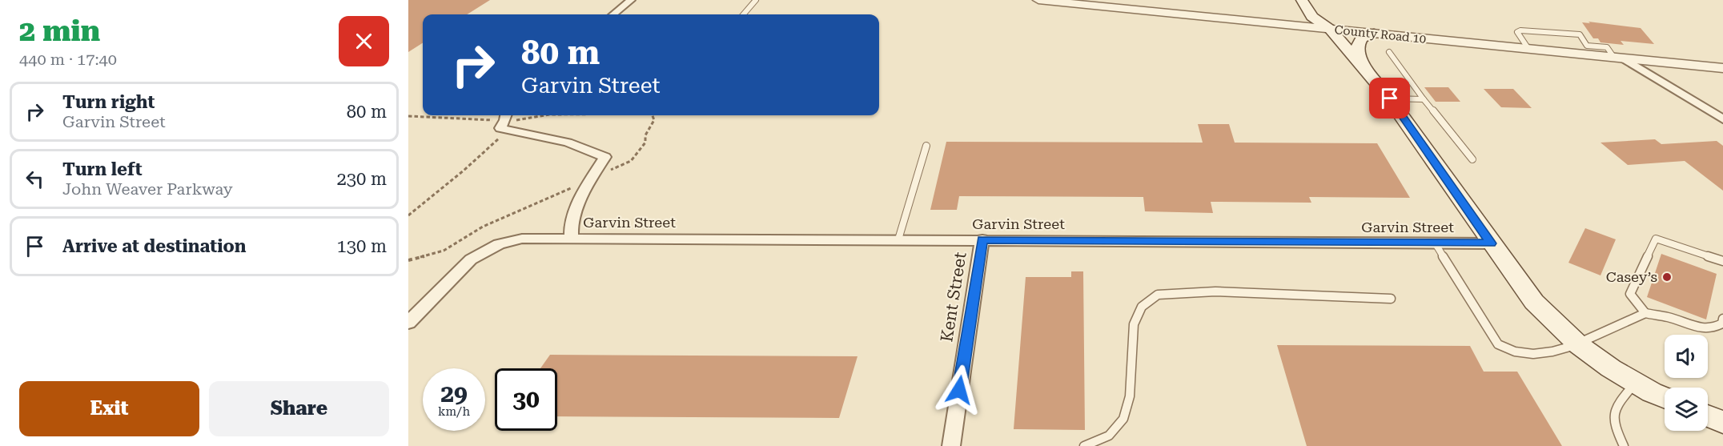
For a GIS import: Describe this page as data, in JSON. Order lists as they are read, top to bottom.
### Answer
{
  "streets": {
    "street": ["County Road 10", "Garvin Street", "Kent Street"]
  },
  "crossings": [
    ["Garvin Street", "Kent Street"]
  ],
  "places": ["Casey’s"],
  "page": {
    "heading": ["2 min", "440 m · 17:40"],
    "turn": ["80 m", "Garvin Street"],
    "list": [
      {
        "name": "Turn right",
        "note": "Garvin Street",
        "value": "80 m"
      },
      {
        "name": "Turn left",
        "note": "John Weaver Parkway",
        "value": "230 m"
      },
      {
        "name": "Arrive at destination",
        "value": "130 m"
      }
    ],
    "speed": "29 km/h",
    "limit": "30",
    "buttons": ["Exit", "Share"]
  }
}
